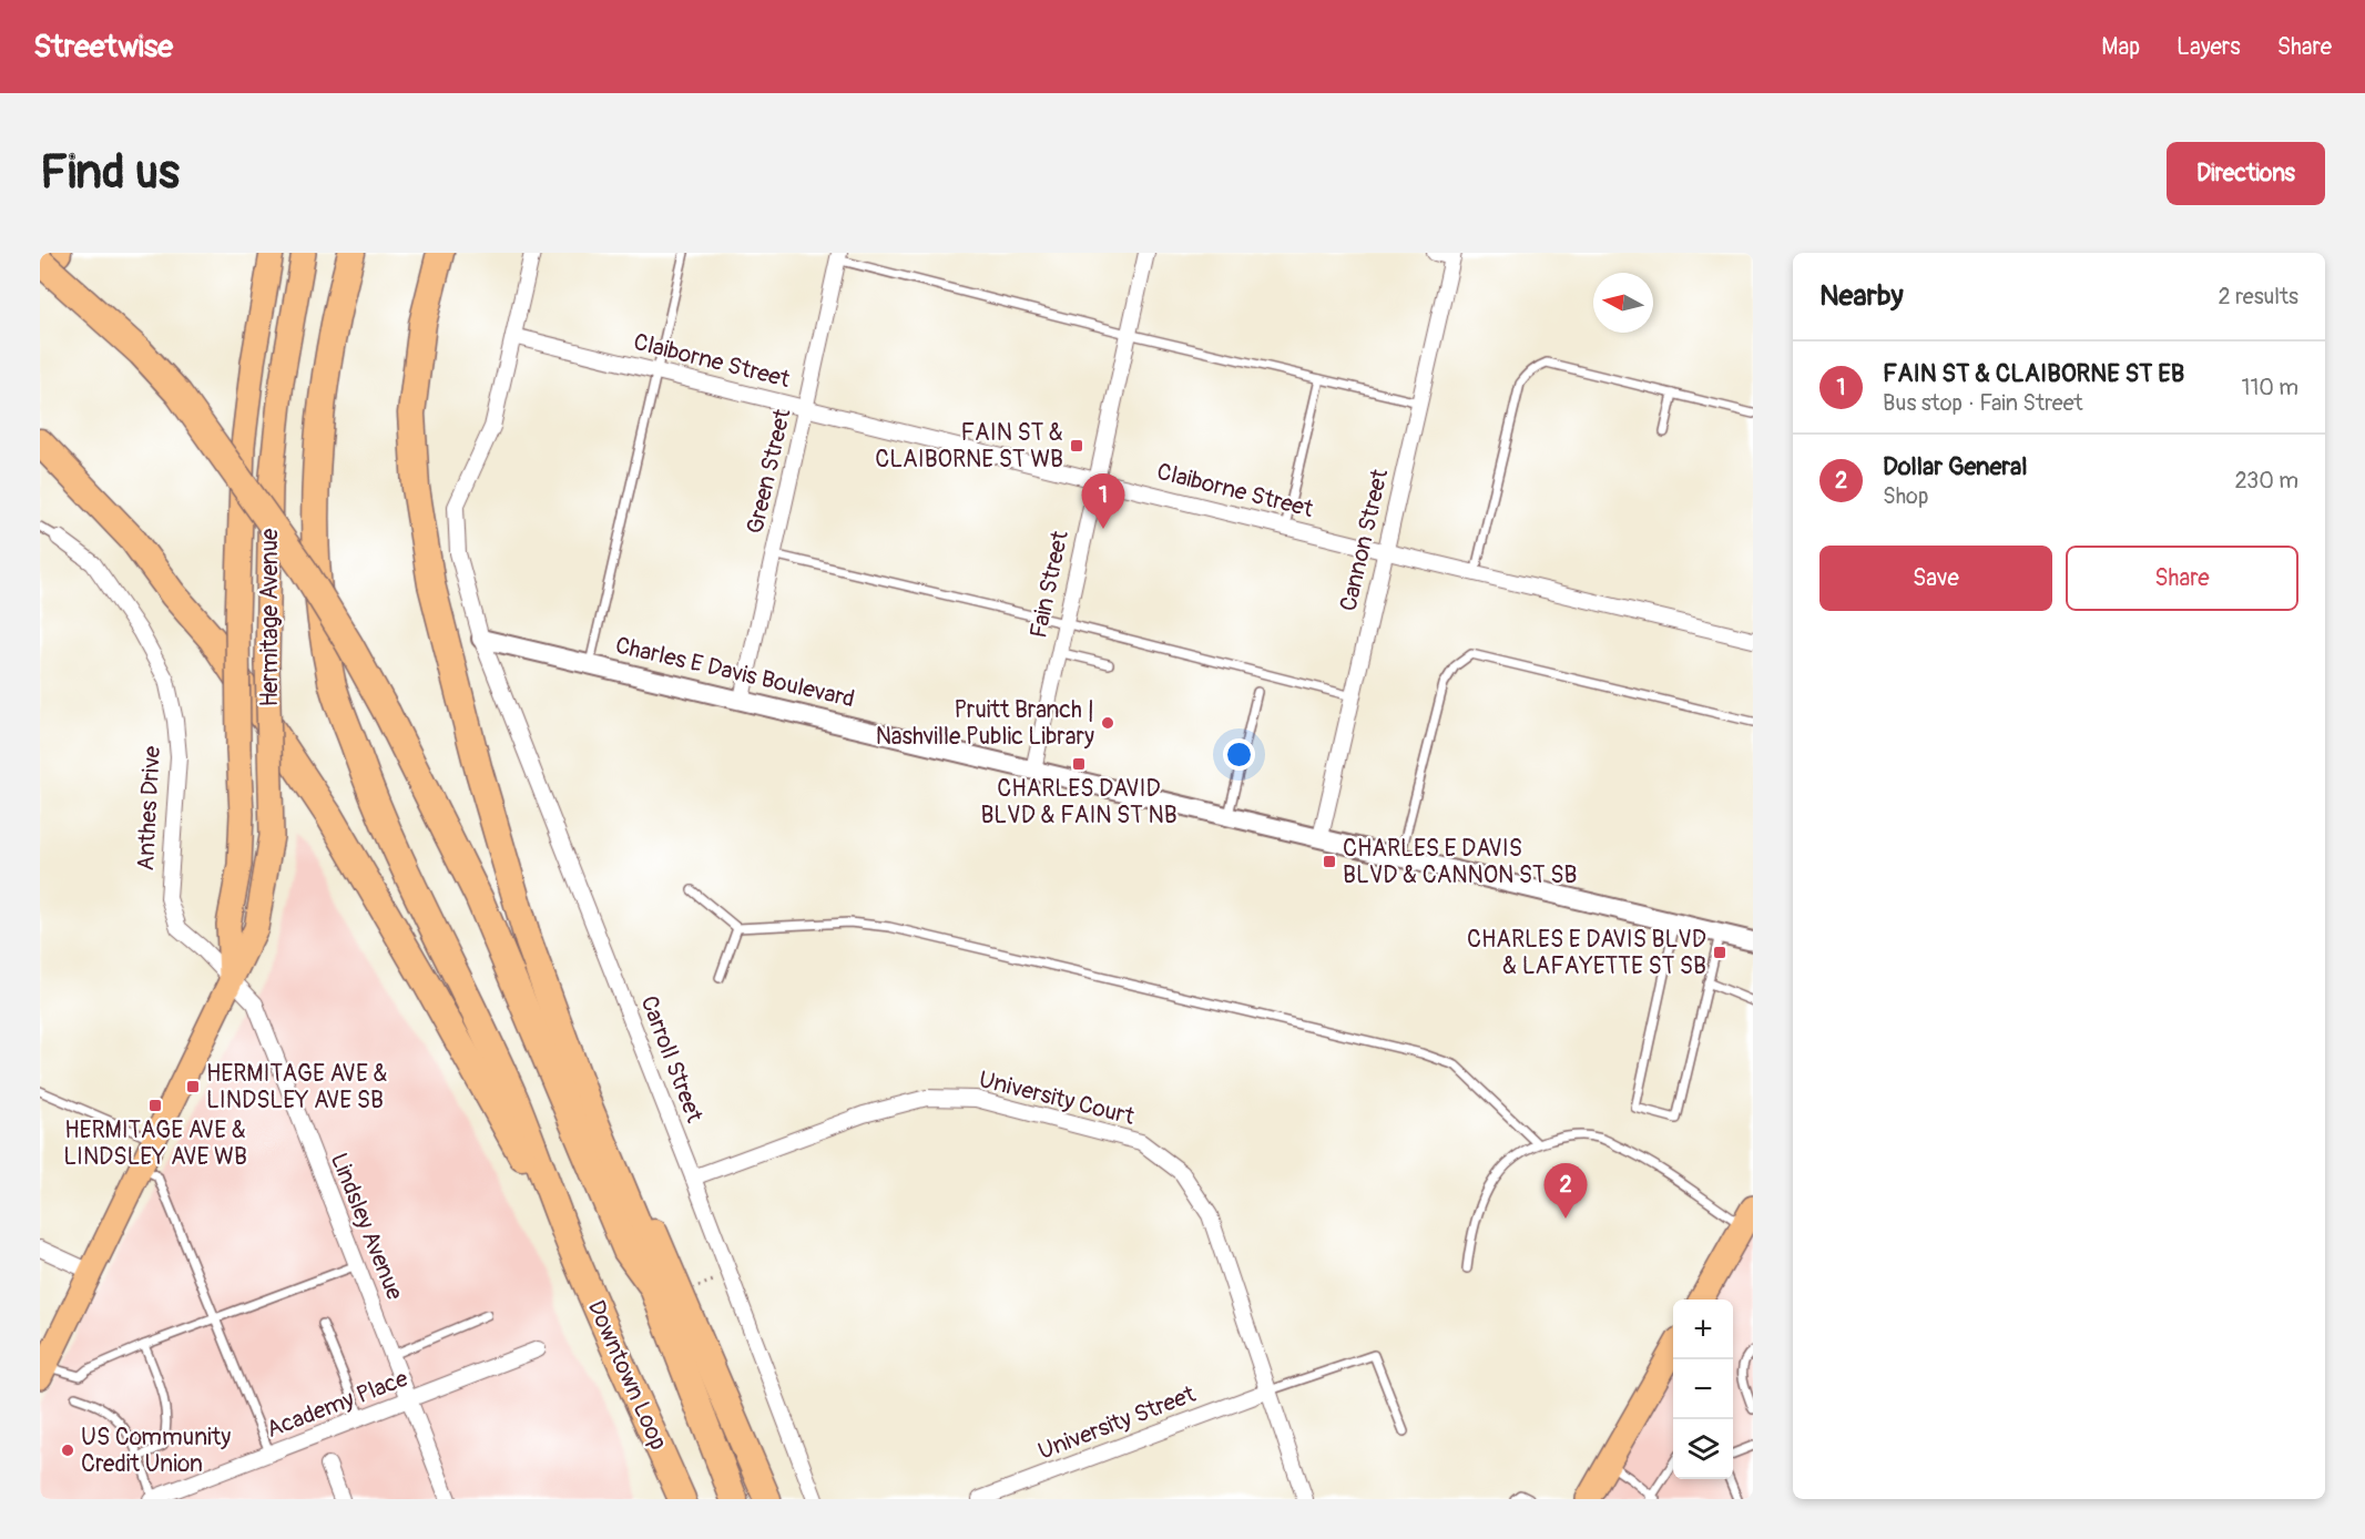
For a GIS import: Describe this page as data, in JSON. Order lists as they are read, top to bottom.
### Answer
{
  "streets": {
    "highway": ["Downtown Loop"],
    "main road": ["Hermitage Avenue"],
    "street": [
      "Claiborne Street",
      "Green Street",
      "Cannon Street",
      "Fain Street",
      "Charles E Davis Boulevard",
      "Anthes Drive",
      "Carroll Street",
      "University Court",
      "Lindsley Avenue",
      "Academy Place",
      "University Street"
    ]
  },
  "crossings": [
    ["Claiborne Street", "Green Street"],
    ["Claiborne Street", "Cannon Street"],
    ["Claiborne Street", "Fain Street"],
    ["Claiborne Street", "Carroll Street"],
    ["Green Street", "Charles E Davis Boulevard"],
    ["Cannon Street", "Charles E Davis Boulevard"],
    ["Fain Street", "Charles E Davis Boulevard"],
    ["Hermitage Avenue", "Anthes Drive"],
    ["Hermitage Avenue", "Lindsley Avenue"],
    ["Charles E Davis Boulevard", "Carroll Street"],
    ["Anthes Drive", "Lindsley Avenue"],
    ["Carroll Street", "University Court"],
    ["University Court", "University Street"],
    ["Lindsley Avenue", "Academy Place"]
  ],
  "places": {
    "transit": [
      "FAIN ST & CLAIBORNE ST WB",
      "CHARLES DAVID BLVD & FAIN ST NB",
      "CHARLES E DAVIS BLVD & CANNON ST SB",
      "CHARLES E DAVIS BLVD & LAFAYETTE ST SB",
      "HERMITAGE AVE & LINDSLEY AVE SB",
      "HERMITAGE AVE & LINDSLEY AVE WB"
    ],
    "other": ["Pruitt Branch | Nashville Public Library", "US Community Credit Union"]
  },
  "north": "left",
  "page": {
    "header": "Streetwise",
    "nav": ["Map", "Layers", "Share"],
    "buttons": [
      "Directions",
      ["Save", "Share"]
    ],
    "title": "Find us",
    "heading": ["Nearby", "2 results"],
    "list": [
      {
        "mark": "1",
        "name": "FAIN ST & CLAIBORNE ST EB",
        "note": "Bus stop · Fain Street",
        "value": "110 m"
      },
      {
        "mark": "2",
        "name": "Dollar General",
        "note": "Shop",
        "value": "230 m"
      }
    ],
    "pins": ["1", "2"],
    "map_buttons": ["+", "−"]
  }
}
